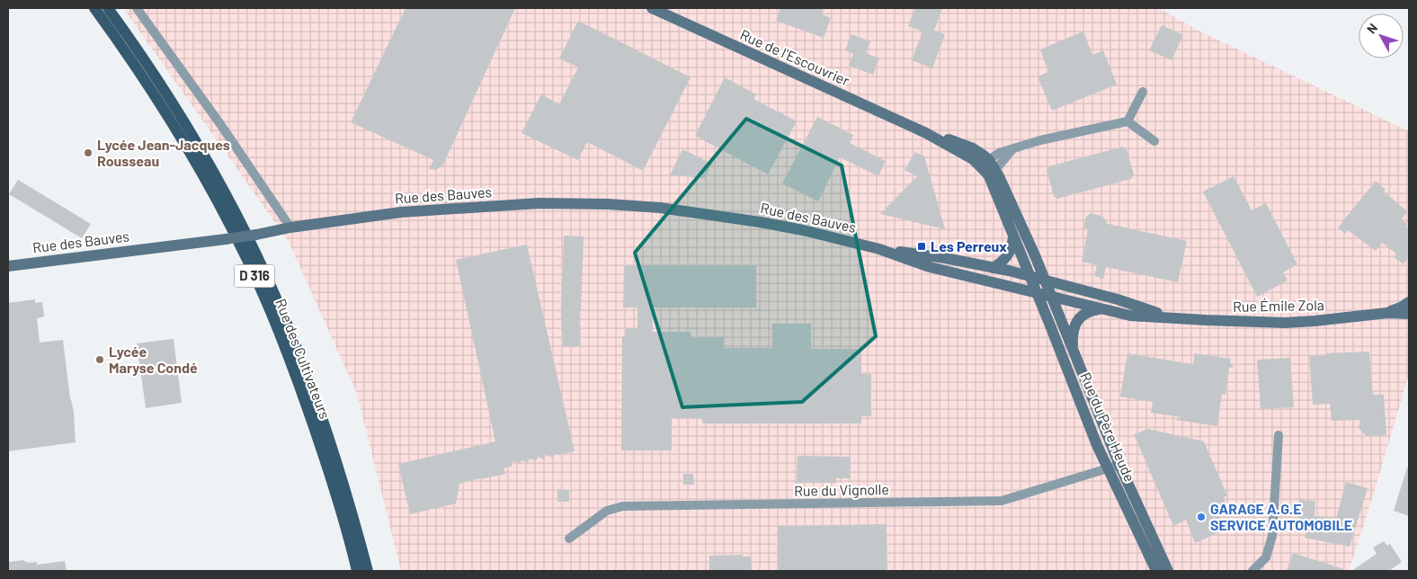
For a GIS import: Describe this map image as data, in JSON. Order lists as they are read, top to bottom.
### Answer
{
  "streets": {
    "main road": ["D 316", "Rue des Cultivateurs"],
    "street": [
      "Rue de l'Escouvrier",
      "Rue des Bauves",
      "Rue Émile Zola",
      "Rue du Père Heude",
      "Rue du Vignolle"
    ]
  },
  "crossings": [
    ["Rue de l'Escouvrier", "Rue des Bauves"],
    ["Rue de l'Escouvrier", "Rue Émile Zola"],
    ["Rue de l'Escouvrier", "Rue du Père Heude"],
    ["Rue des Bauves", "Rue Émile Zola"],
    ["Rue des Bauves", "Rue du Père Heude"],
    ["Rue Émile Zola", "Rue du Père Heude"],
    ["Rue du Père Heude", "Rue du Vignolle"]
  ],
  "places": {
    "other": ["Lycée Jean-Jacques Rousseau", "Lycée Maryse Condé", "GARAGE A.G.E SERVICE AUTOMOBILE"],
    "transit": ["Les Perreux"]
  },
  "north": "top left"
}
